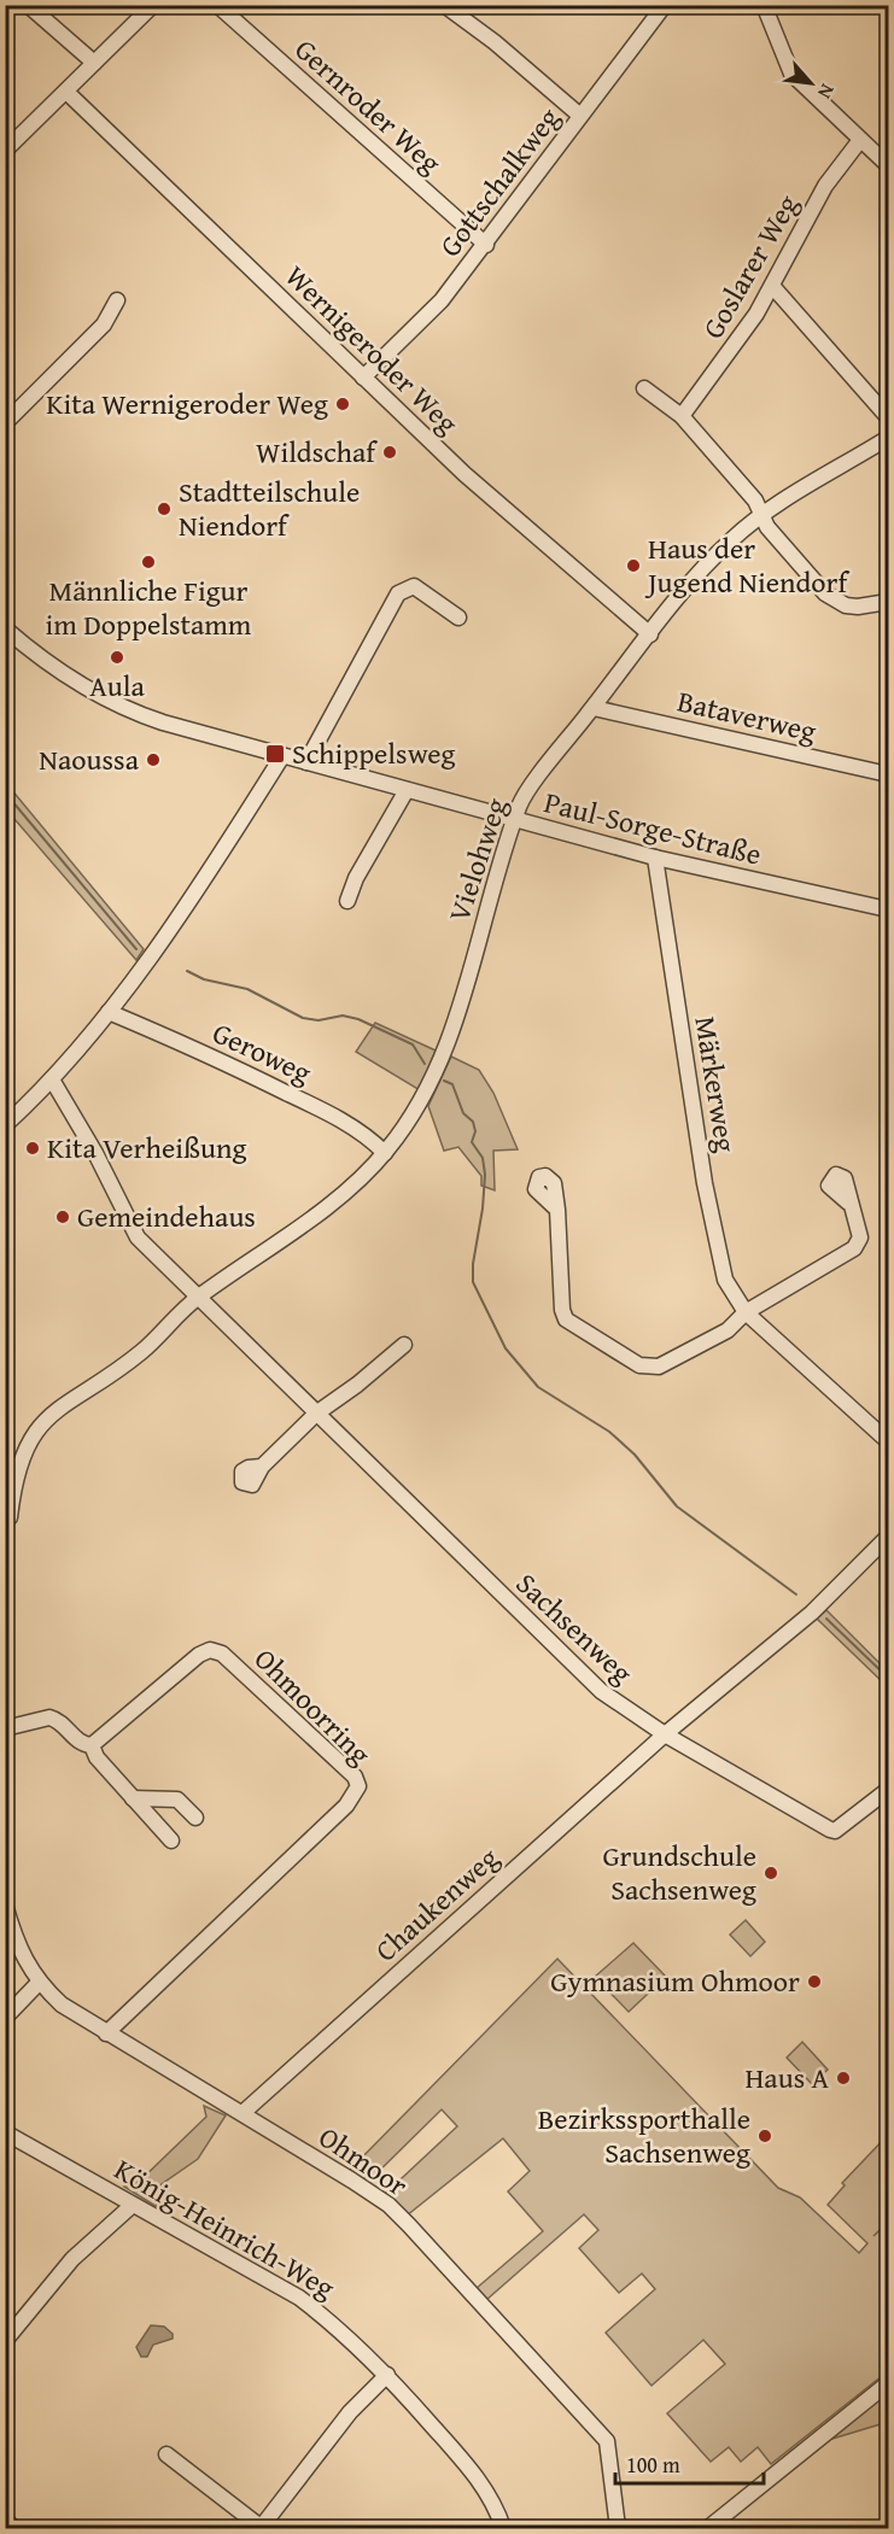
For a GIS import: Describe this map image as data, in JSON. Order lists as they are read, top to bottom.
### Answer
{
  "streets": {
    "street": [
      "Gernroder Weg",
      "Gottschalkweg",
      "Goslarer Weg",
      "Wernigeroder Weg",
      "Bataverweg",
      "Paul-Sorge-Straße",
      "Vielohweg",
      "Geroweg",
      "Märkerweg",
      "Sachsenweg",
      "Ohmoorring",
      "Chaukenweg",
      "Ohmoor",
      "König-Heinrich-Weg"
    ]
  },
  "crossings": [
    ["Gernroder Weg", "Gottschalkweg"],
    ["Gottschalkweg", "Wernigeroder Weg"],
    ["Wernigeroder Weg", "Vielohweg"],
    ["Bataverweg", "Vielohweg"],
    ["Paul-Sorge-Straße", "Vielohweg"],
    ["Paul-Sorge-Straße", "Märkerweg"],
    ["Vielohweg", "Geroweg"],
    ["Vielohweg", "Sachsenweg"],
    ["Sachsenweg", "Chaukenweg"],
    ["Ohmoorring", "Ohmoor"],
    ["Chaukenweg", "Ohmoor"]
  ],
  "places": {
    "other": [
      "Kita Wernigeroder Weg",
      "Wildschaf",
      "Stadtteilschule Niendorf",
      "Männliche Figur im Doppelstamm",
      "Haus der Jugend Niendorf",
      "Aula",
      "Naoussa",
      "Kita Verheißung",
      "Gemeindehaus",
      "Grundschule Sachsenweg",
      "Gymnasium Ohmoor",
      "Haus A",
      "Bezirkssporthalle Sachsenweg"
    ],
    "transit": ["Schippelsweg"]
  },
  "scale_bar": "100 m",
  "north": "bottom right"
}
